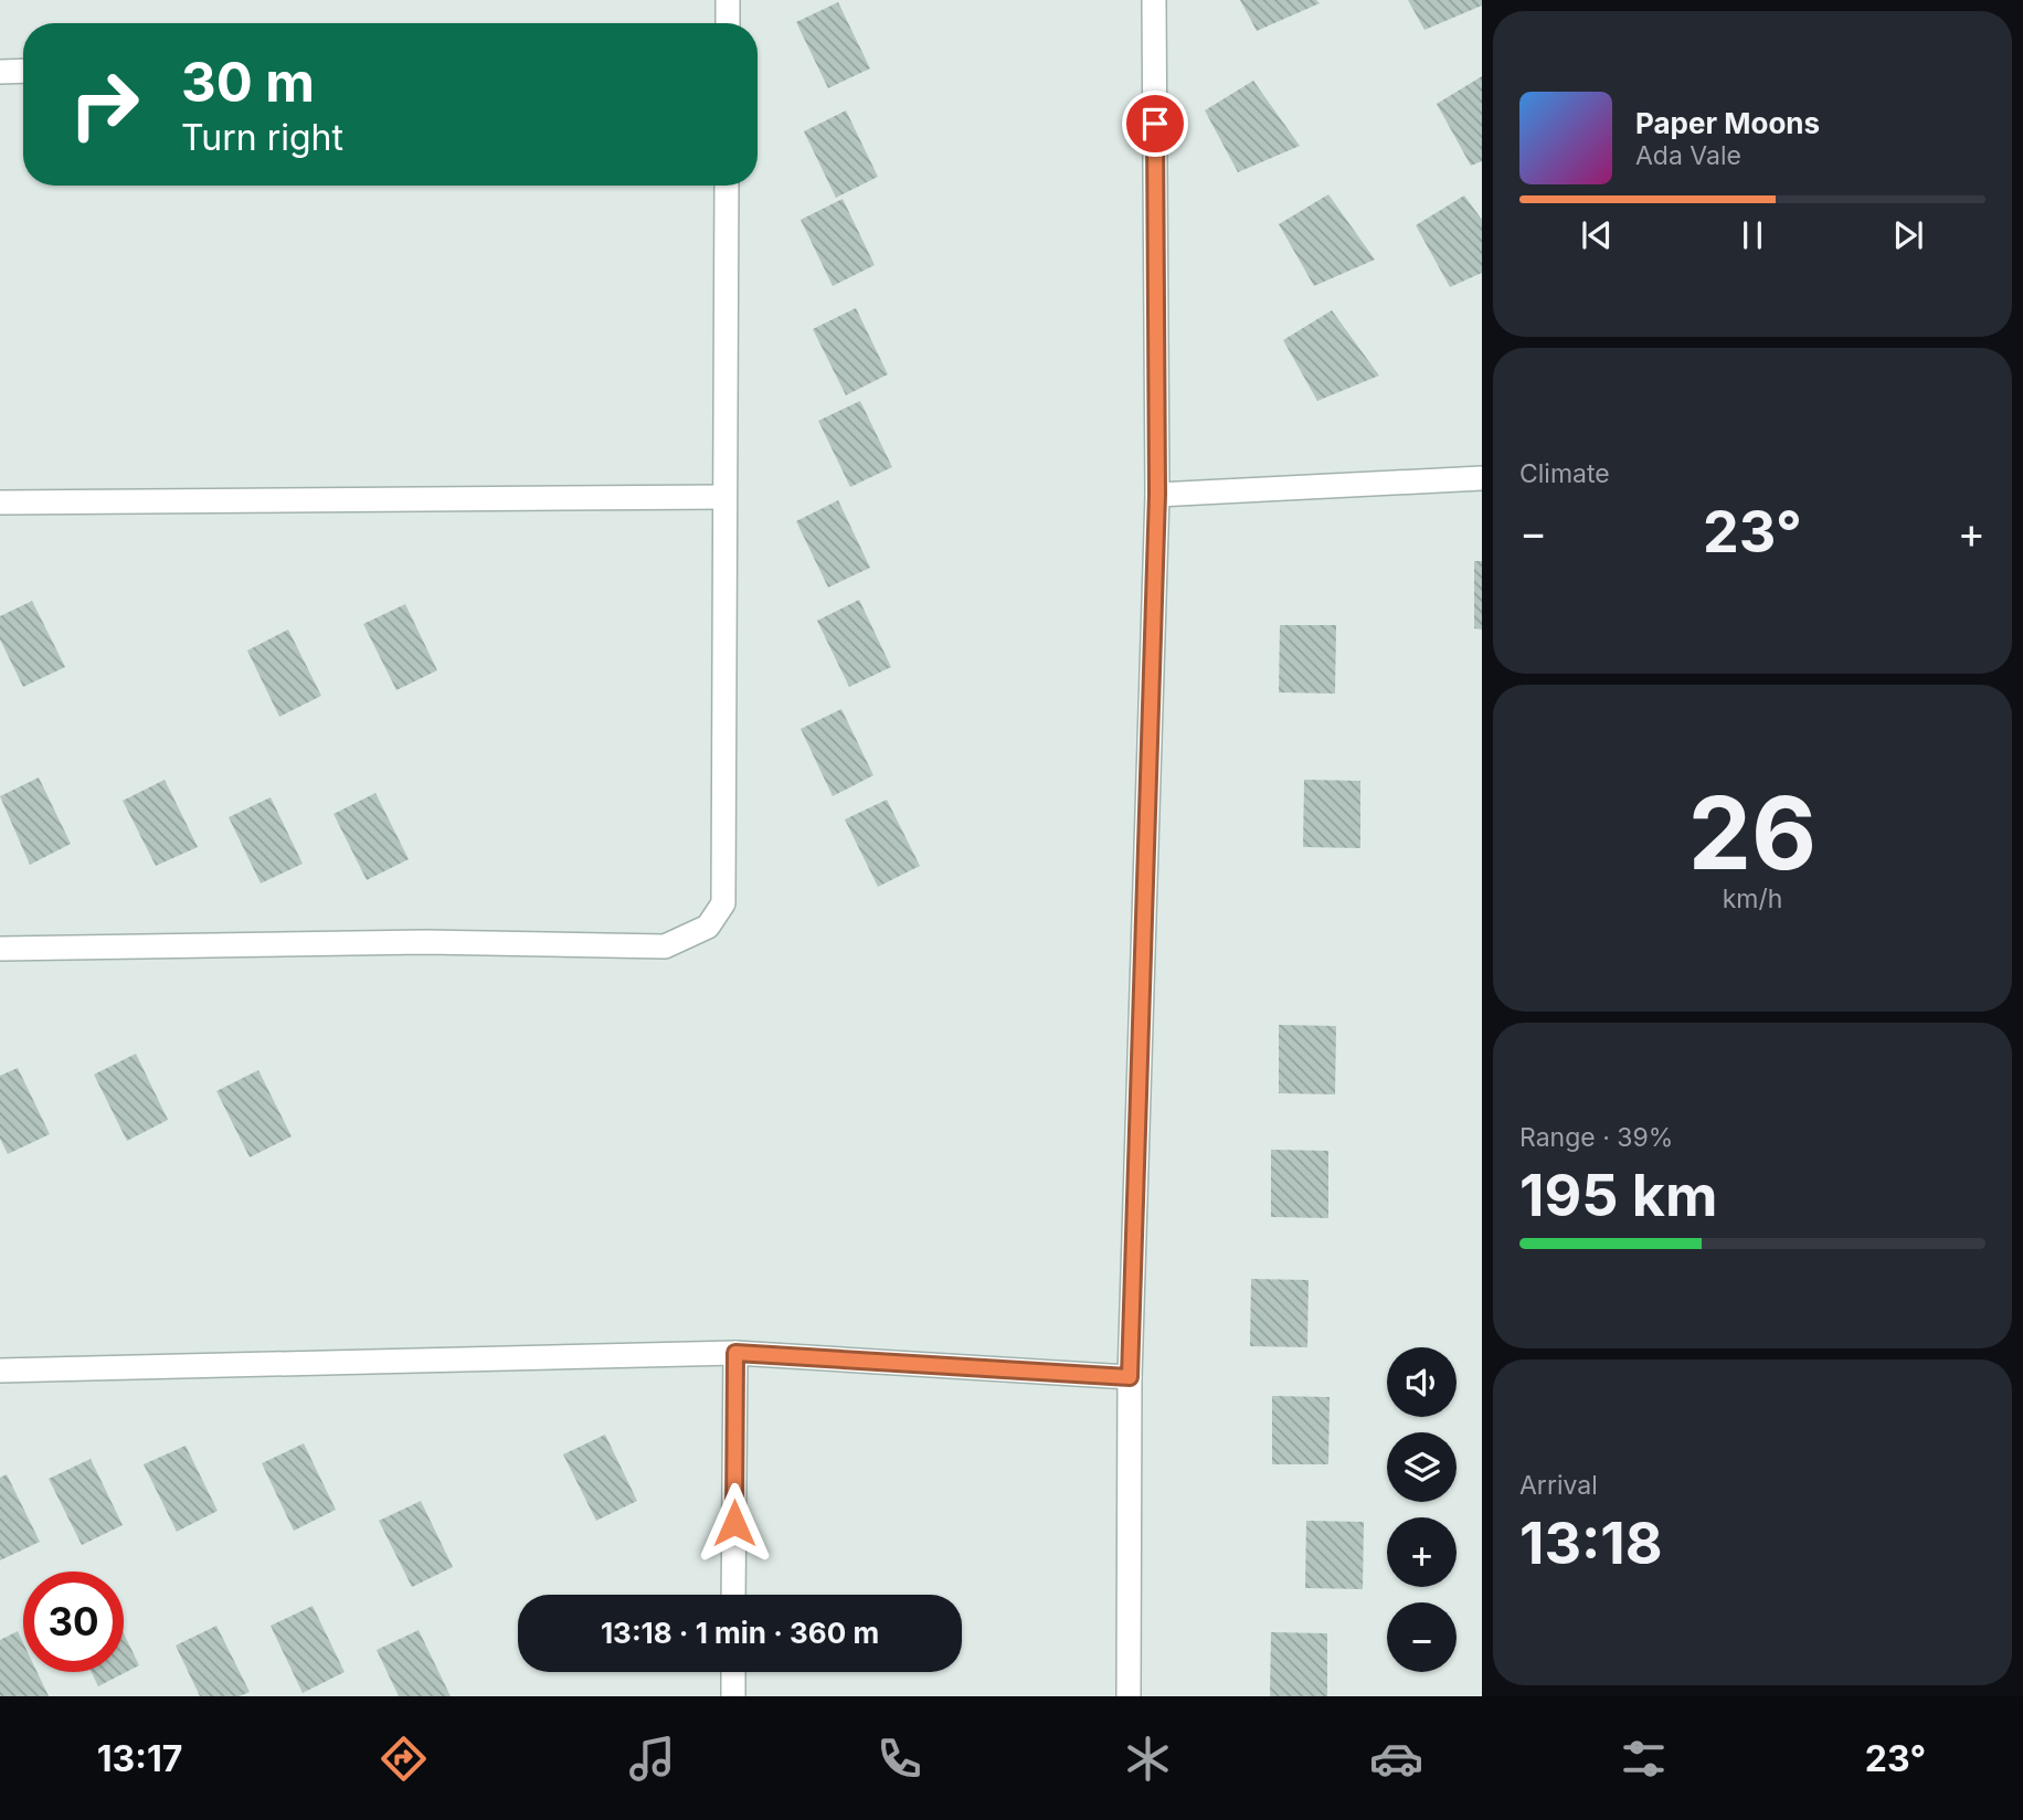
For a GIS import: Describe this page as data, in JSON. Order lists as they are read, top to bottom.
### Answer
{
  "page": {
    "turn": ["30 m", "Turn right"],
    "song": ["Paper Moons", "Ada Vale"],
    "tile": [
      "Climate",
      ["26", "km/h"],
      ["Range · 39%", "195 km"],
      ["Arrival", "13:18"]
    ],
    "heat": ["−", "23°", "+"],
    "map_buttons": ["+", "−"],
    "limit": "30",
    "trip": "13:18 · 1 min · 360 m",
    "tabs": ["13:17", "23°"]
  }
}
